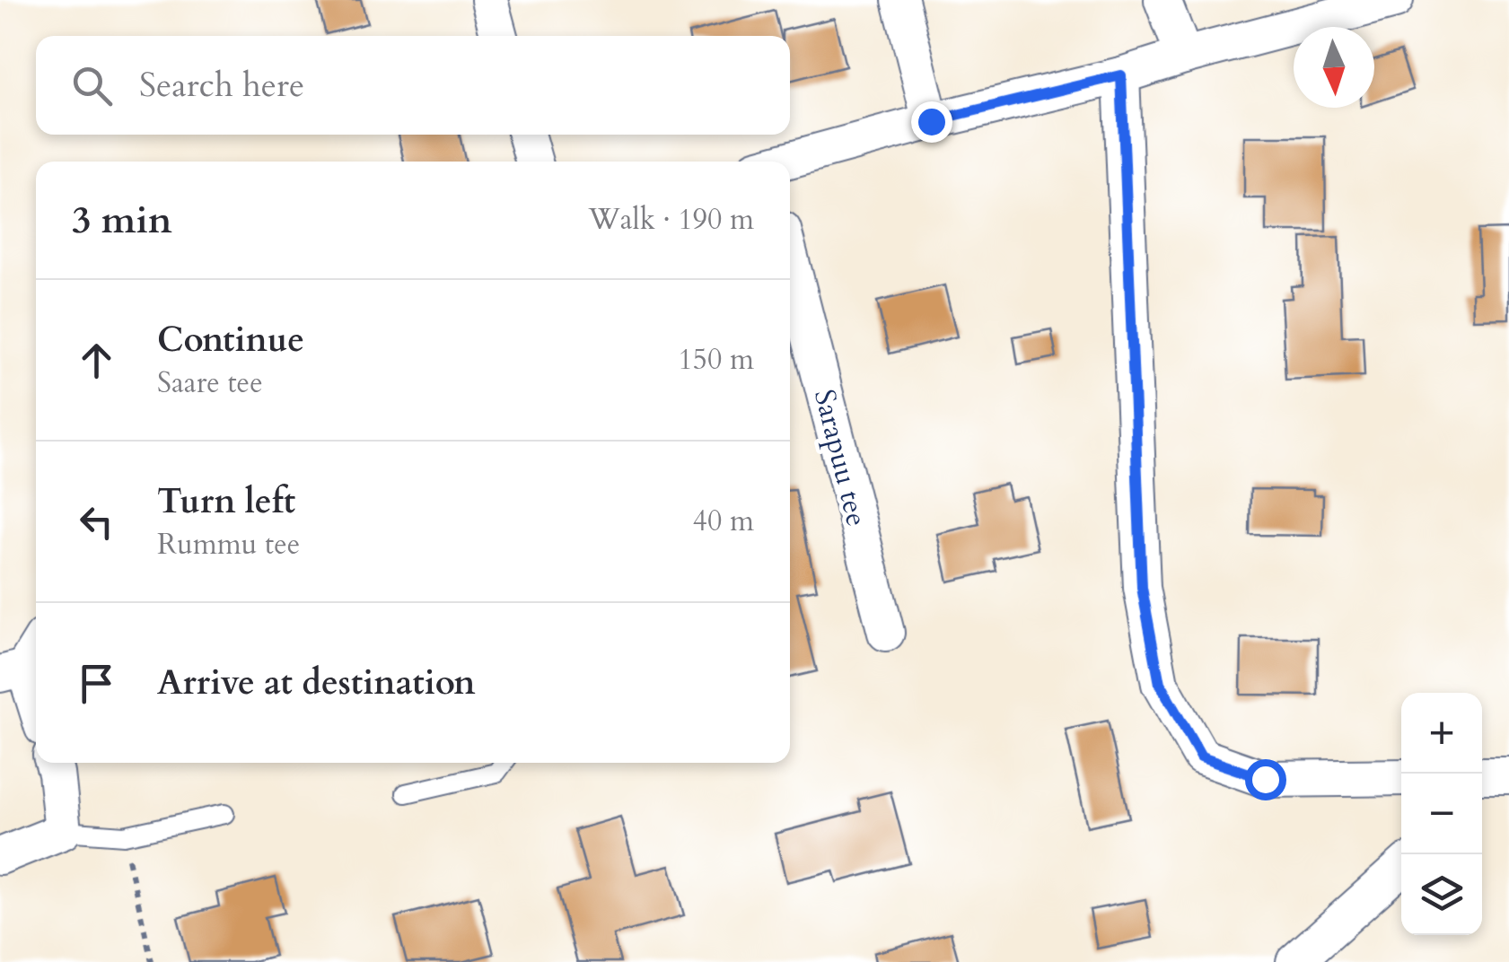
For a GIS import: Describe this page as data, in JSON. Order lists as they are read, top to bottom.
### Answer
{
  "streets": {
    "street": ["Sarapuu tee"]
  },
  "north": "bottom",
  "page": {
    "search": "Search here",
    "heading": ["3 min", "Walk · 190 m"],
    "list": [
      ["Continue", "Saare tee", "150 m"],
      ["Turn left", "Rummu tee", "40 m"],
      "Arrive at destination"
    ],
    "map_buttons": ["+", "−"]
  }
}
